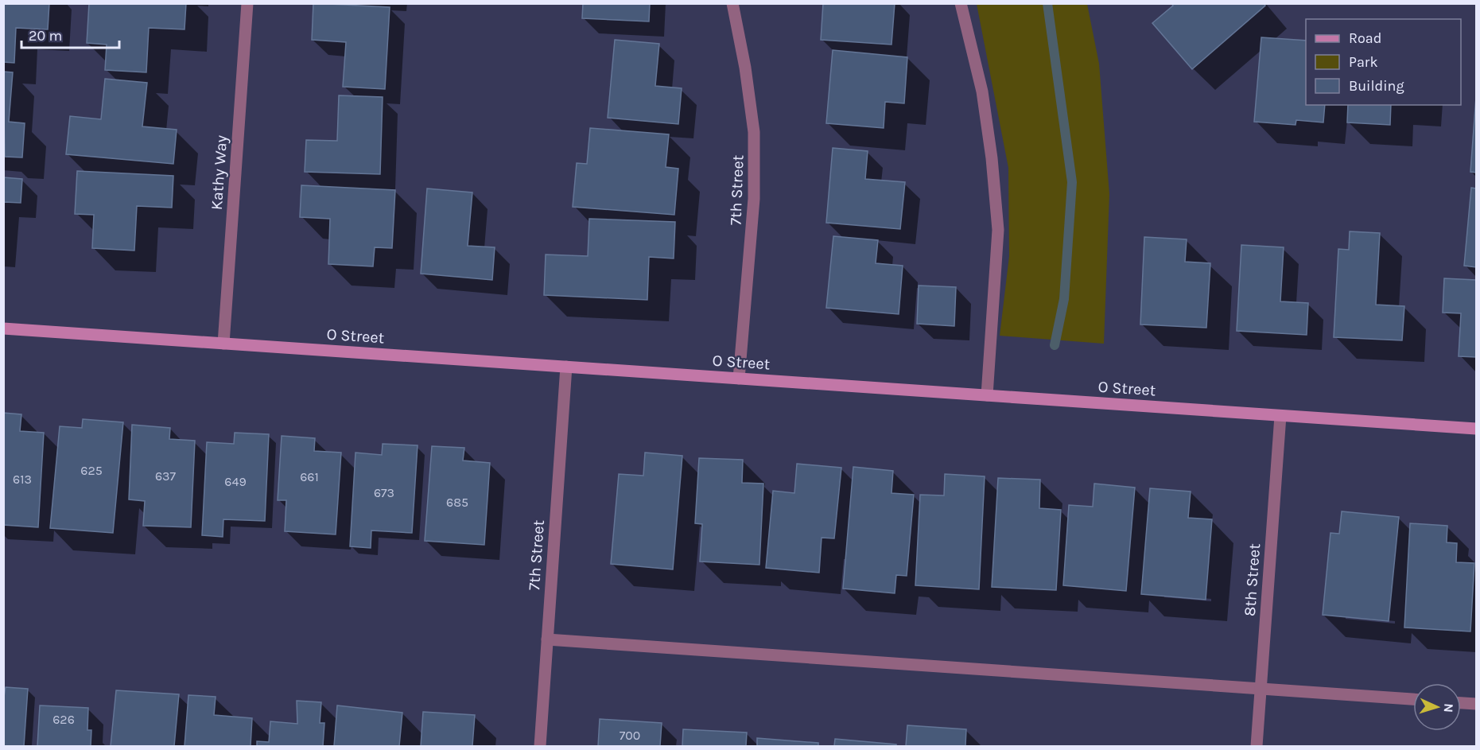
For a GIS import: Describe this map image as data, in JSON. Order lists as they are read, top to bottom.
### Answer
{
  "streets": {
    "street": [
      "Kathy Way",
      "7th Street",
      "O Street",
      "8th Street"
    ]
  },
  "crossings": [
    ["Kathy Way", "O Street"],
    ["7th Street", "O Street"],
    ["O Street", "8th Street"]
  ],
  "house_numbers": [
    "625",
    "637",
    "661",
    "613",
    "649",
    "673",
    "685",
    "626",
    "700"
  ],
  "legend": ["Road", "Park", "Building"],
  "scale_bar": "20 m",
  "north": "right"
}
